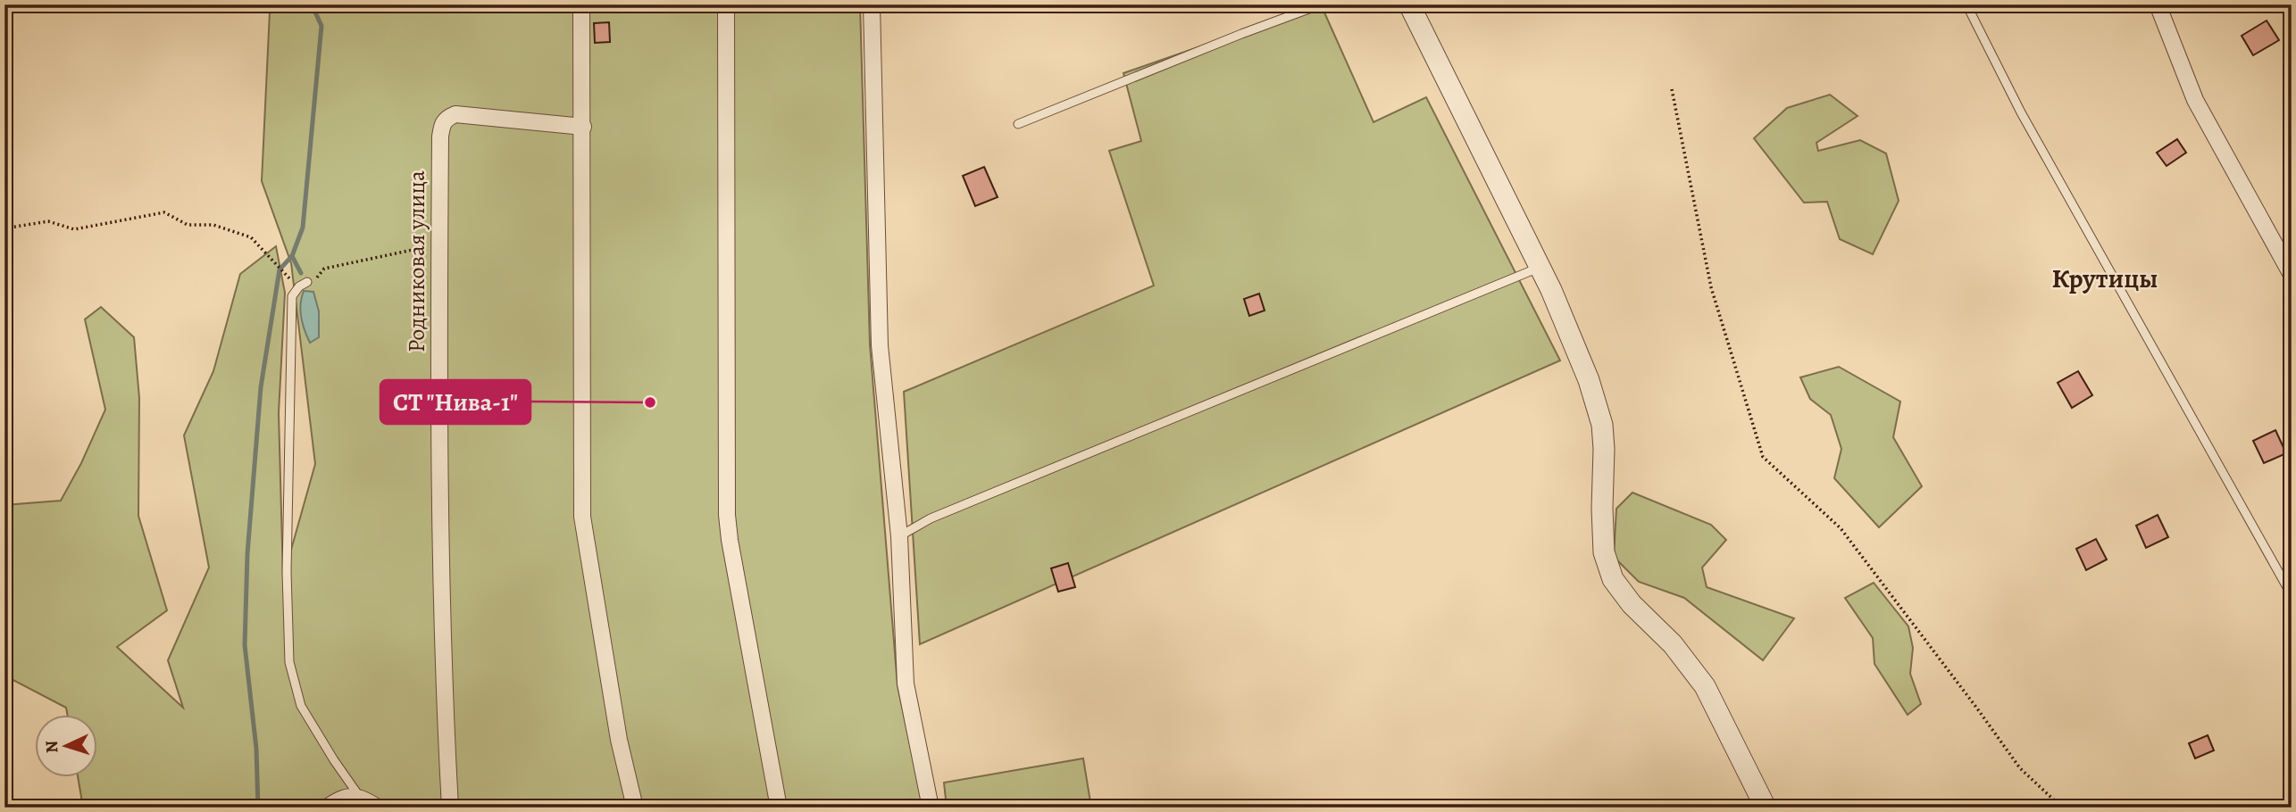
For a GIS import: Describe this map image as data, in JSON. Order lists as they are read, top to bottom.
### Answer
{
  "streets": {
    "street": ["Родниковая улица"]
  },
  "districts": ["Крутицы"],
  "places": ["СТ \"Нива-1\""],
  "north": "left"
}
